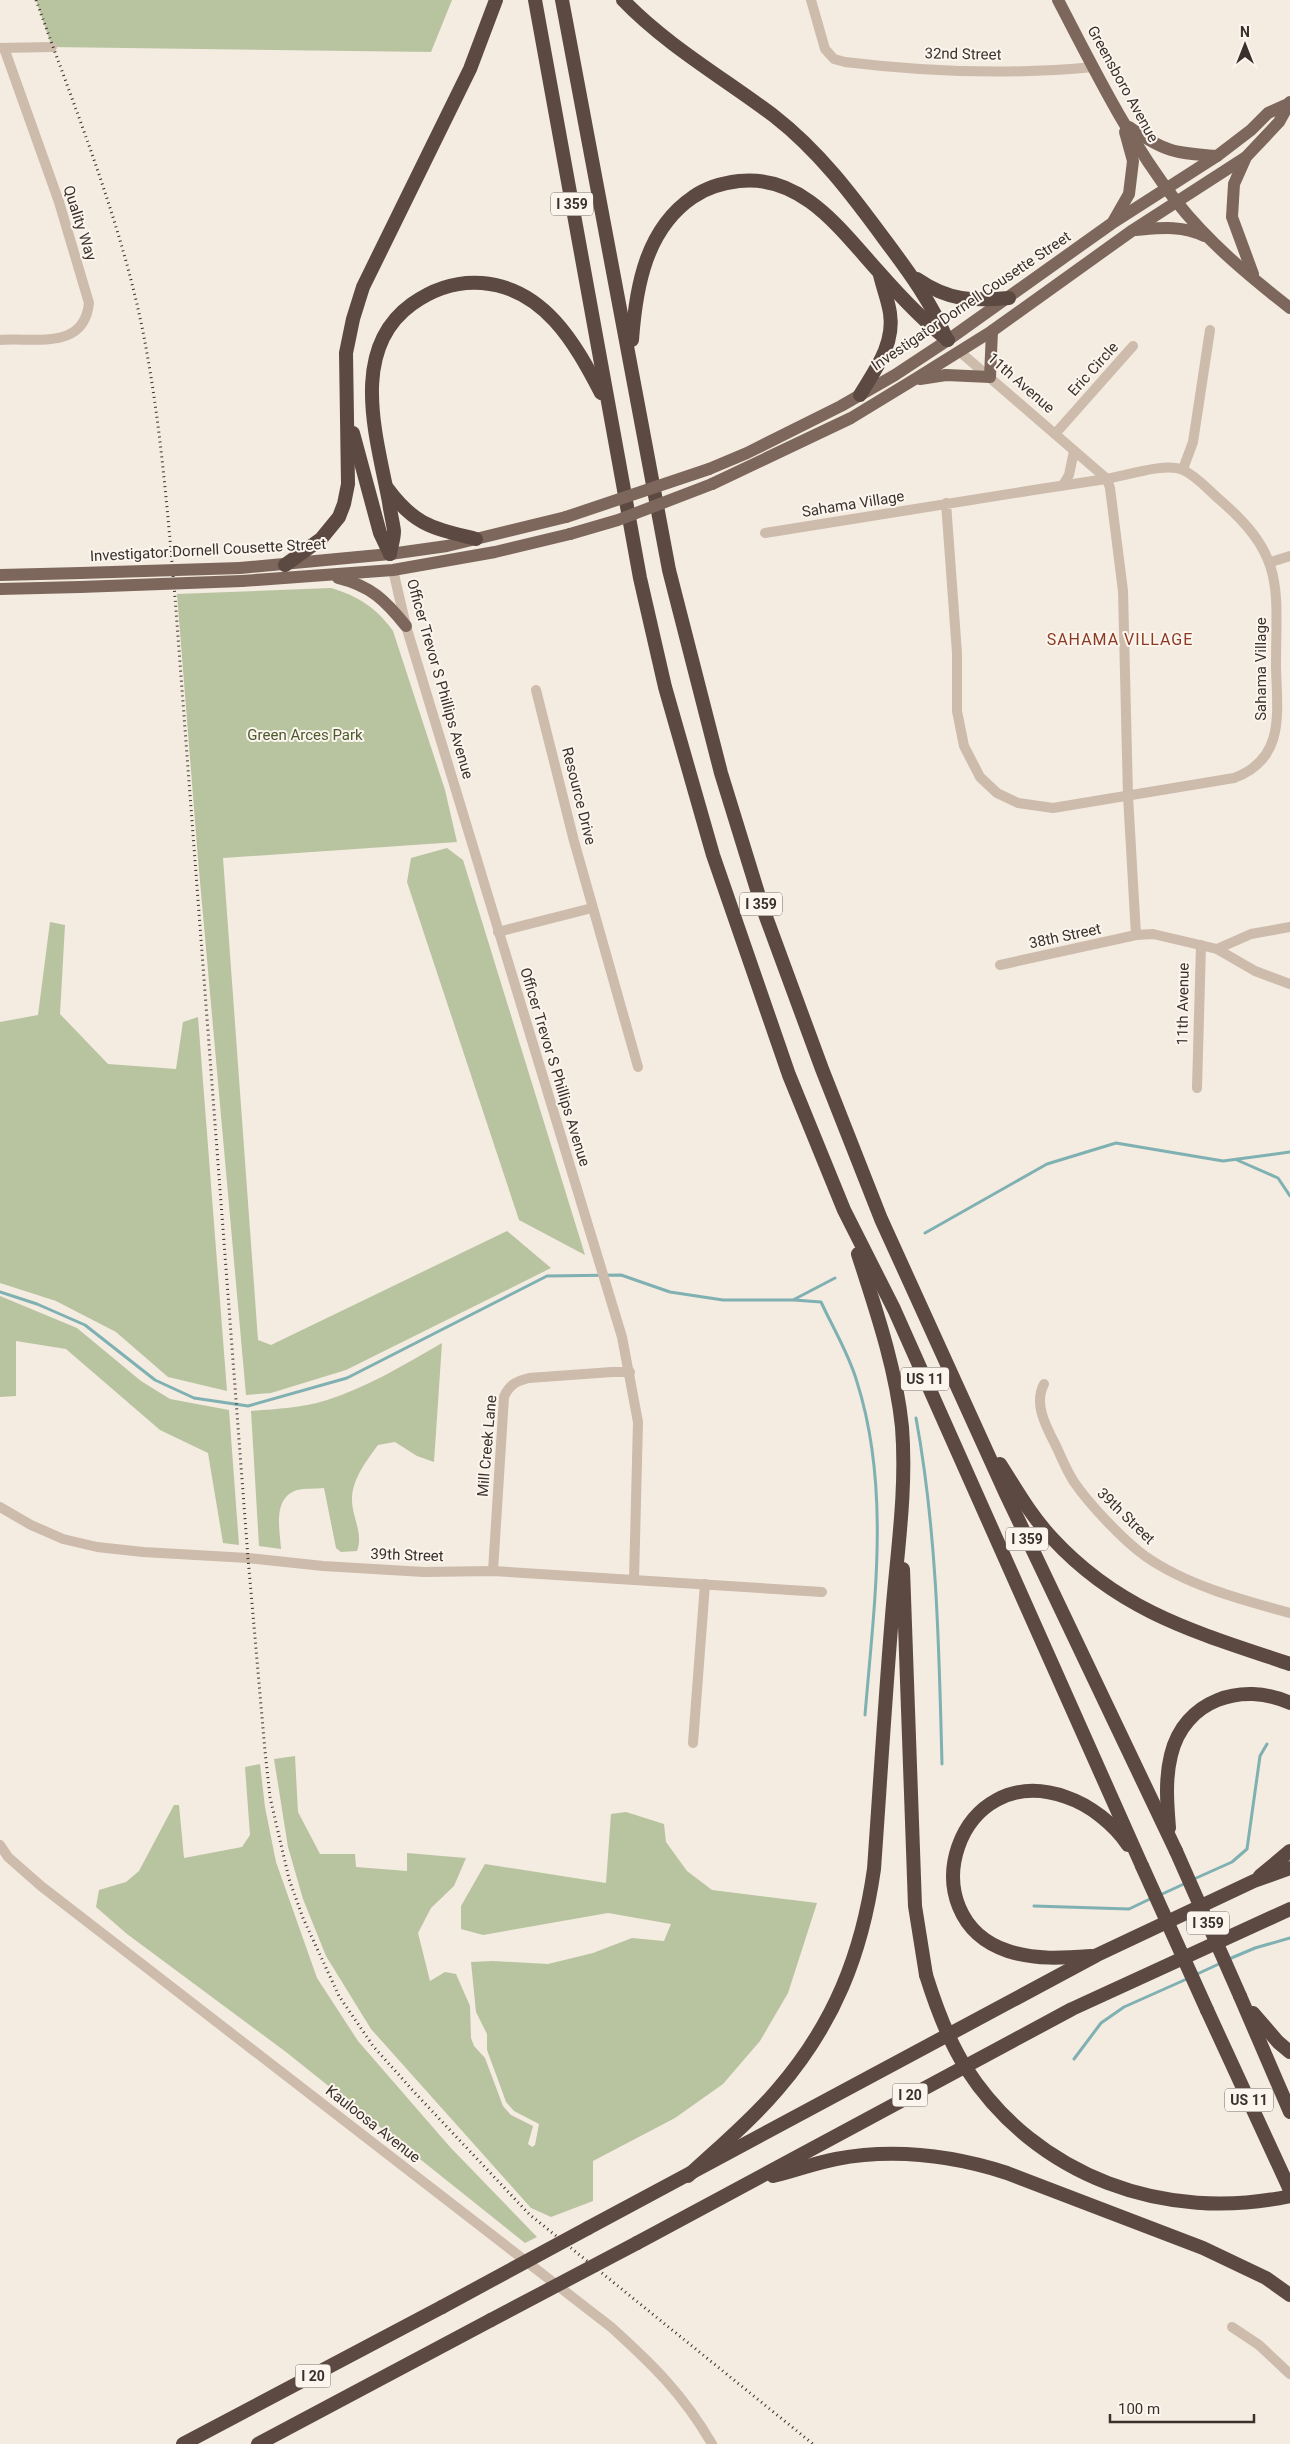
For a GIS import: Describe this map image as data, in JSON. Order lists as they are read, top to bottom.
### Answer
{
  "streets": {
    "highway": ["I 359", "US 11", "I 20"],
    "main road": ["Greensboro Avenue", "Investigator Dornell Cousette Street", "11th Avenue"],
    "street": [
      "32nd Street",
      "Quality Way",
      "Eric Circle",
      "Sahama Village",
      "Officer Trevor S Phillips Avenue",
      "Resource Drive",
      "38th Street",
      "Mill Creek Lane",
      "39th Street",
      "Kauloosa Avenue"
    ]
  },
  "crossings": [
    ["32nd Street", "Greensboro Avenue"],
    ["Greensboro Avenue", "Investigator Dornell Cousette Street"],
    ["I 359", "US 11"],
    ["Investigator Dornell Cousette Street", "11th Avenue"],
    ["Investigator Dornell Cousette Street", "Officer Trevor S Phillips Avenue"],
    ["Eric Circle", "11th Avenue"],
    ["11th Avenue", "Sahama Village"],
    ["11th Avenue", "38th Street"],
    ["Officer Trevor S Phillips Avenue", "Mill Creek Lane"],
    ["Officer Trevor S Phillips Avenue", "39th Street"],
    ["Mill Creek Lane", "39th Street"]
  ],
  "districts": ["SAHAMA VILLAGE"],
  "parks": ["Green Arces Park"],
  "scale_bar": "100 m",
  "north": "top"
}
